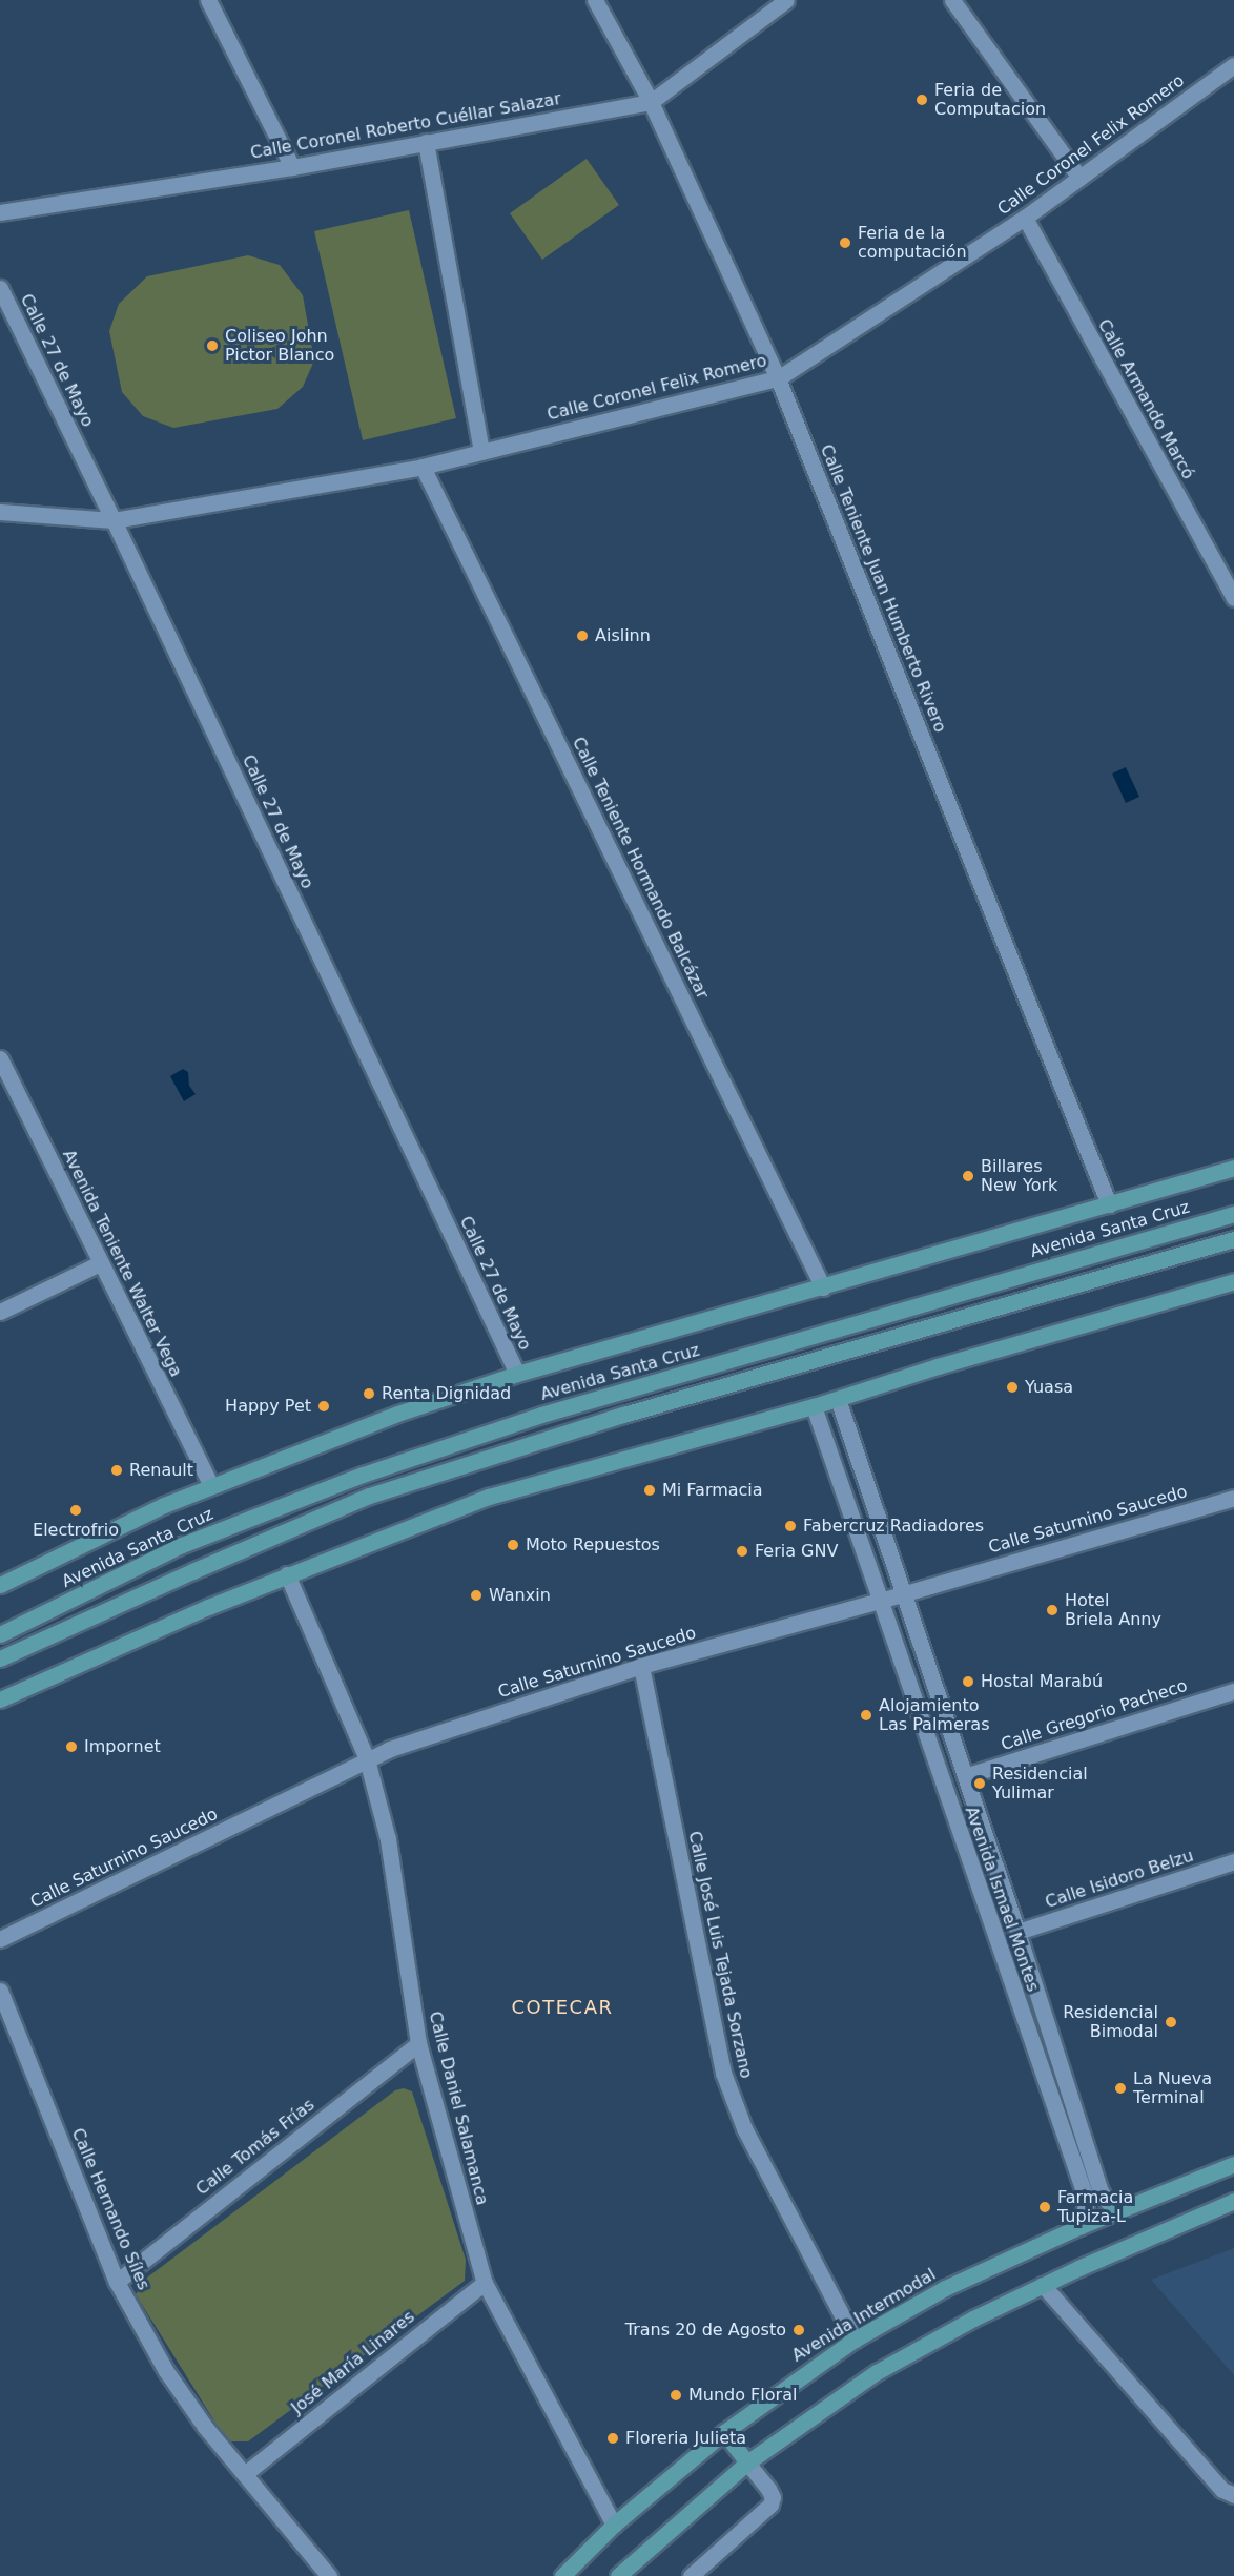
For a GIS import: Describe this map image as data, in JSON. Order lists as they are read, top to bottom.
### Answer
{
  "streets": {
    "main road": ["Avenida Santa Cruz", "Avenida Intermodal"],
    "street": [
      "Calle Coronel Roberto Cuéllar Salazar",
      "Calle Coronel Felix Romero",
      "Calle 27 de Mayo",
      "Calle Armando Marcó",
      "Calle Teniente Juan Humberto Rivero",
      "Calle Teniente Hormando Balcázar",
      "Avenida Teniente Walter Vega",
      "Calle Saturnino Saucedo",
      "Calle Gregorio Pacheco",
      "Calle Isidoro Belzu",
      "Avenida Ismael Montes",
      "Calle José Luis Tejada Sorzano",
      "Calle Daniel Salamanca",
      "Calle Tomás Frías",
      "Calle Hernando Síles",
      "José María Linares"
    ]
  },
  "crossings": [
    ["Calle Coronel Roberto Cuéllar Salazar", "Calle Teniente Juan Humberto Rivero"],
    ["Calle Coronel Felix Romero", "Calle 27 de Mayo"],
    ["Calle Coronel Felix Romero", "Calle Armando Marcó"],
    ["Calle Coronel Felix Romero", "Calle Teniente Juan Humberto Rivero"],
    ["Calle Coronel Felix Romero", "Calle Teniente Hormando Balcázar"],
    ["Calle 27 de Mayo", "Avenida Santa Cruz"],
    ["Calle Teniente Juan Humberto Rivero", "Avenida Santa Cruz"],
    ["Calle Teniente Hormando Balcázar", "Avenida Santa Cruz"],
    ["Avenida Santa Cruz", "Avenida Teniente Walter Vega"],
    ["Calle Saturnino Saucedo", "Avenida Ismael Montes"],
    ["Calle Saturnino Saucedo", "Calle José Luis Tejada Sorzano"],
    ["Calle Saturnino Saucedo", "Calle Daniel Salamanca"],
    ["Calle Gregorio Pacheco", "Avenida Ismael Montes"],
    ["Calle Isidoro Belzu", "Avenida Ismael Montes"],
    ["Avenida Ismael Montes", "Avenida Intermodal"],
    ["Calle José Luis Tejada Sorzano", "Avenida Intermodal"],
    ["Calle Daniel Salamanca", "Calle Tomás Frías"],
    ["Calle Daniel Salamanca", "Avenida Intermodal"],
    ["Calle Daniel Salamanca", "José María Linares"],
    ["Calle Tomás Frías", "Calle Hernando Síles"],
    ["Calle Hernando Síles", "José María Linares"]
  ],
  "districts": ["COTECAR"],
  "places": [
    "Feria de Computacion",
    "Feria de la computación",
    "Coliseo John Pictor Blanco",
    "Aislinn",
    "Billares New York",
    "Yuasa",
    "Renta Dignidad",
    "Happy Pet",
    "Renault",
    "Mi Farmacia",
    "Electrofrio",
    "Fabercruz Radiadores",
    "Moto Repuestos",
    "Feria GNV",
    "Wanxin",
    "Hotel Briela Anny",
    "Hostal Marabú",
    "Alojamiento Las Palmeras",
    "Impornet",
    "Residencial Yulimar",
    "Residencial Bimodal",
    "La Nueva Terminal",
    "Farmacia Tupiza-L",
    "Trans 20 de Agosto",
    "Mundo Floral",
    "Floreria Julieta"
  ]
}
